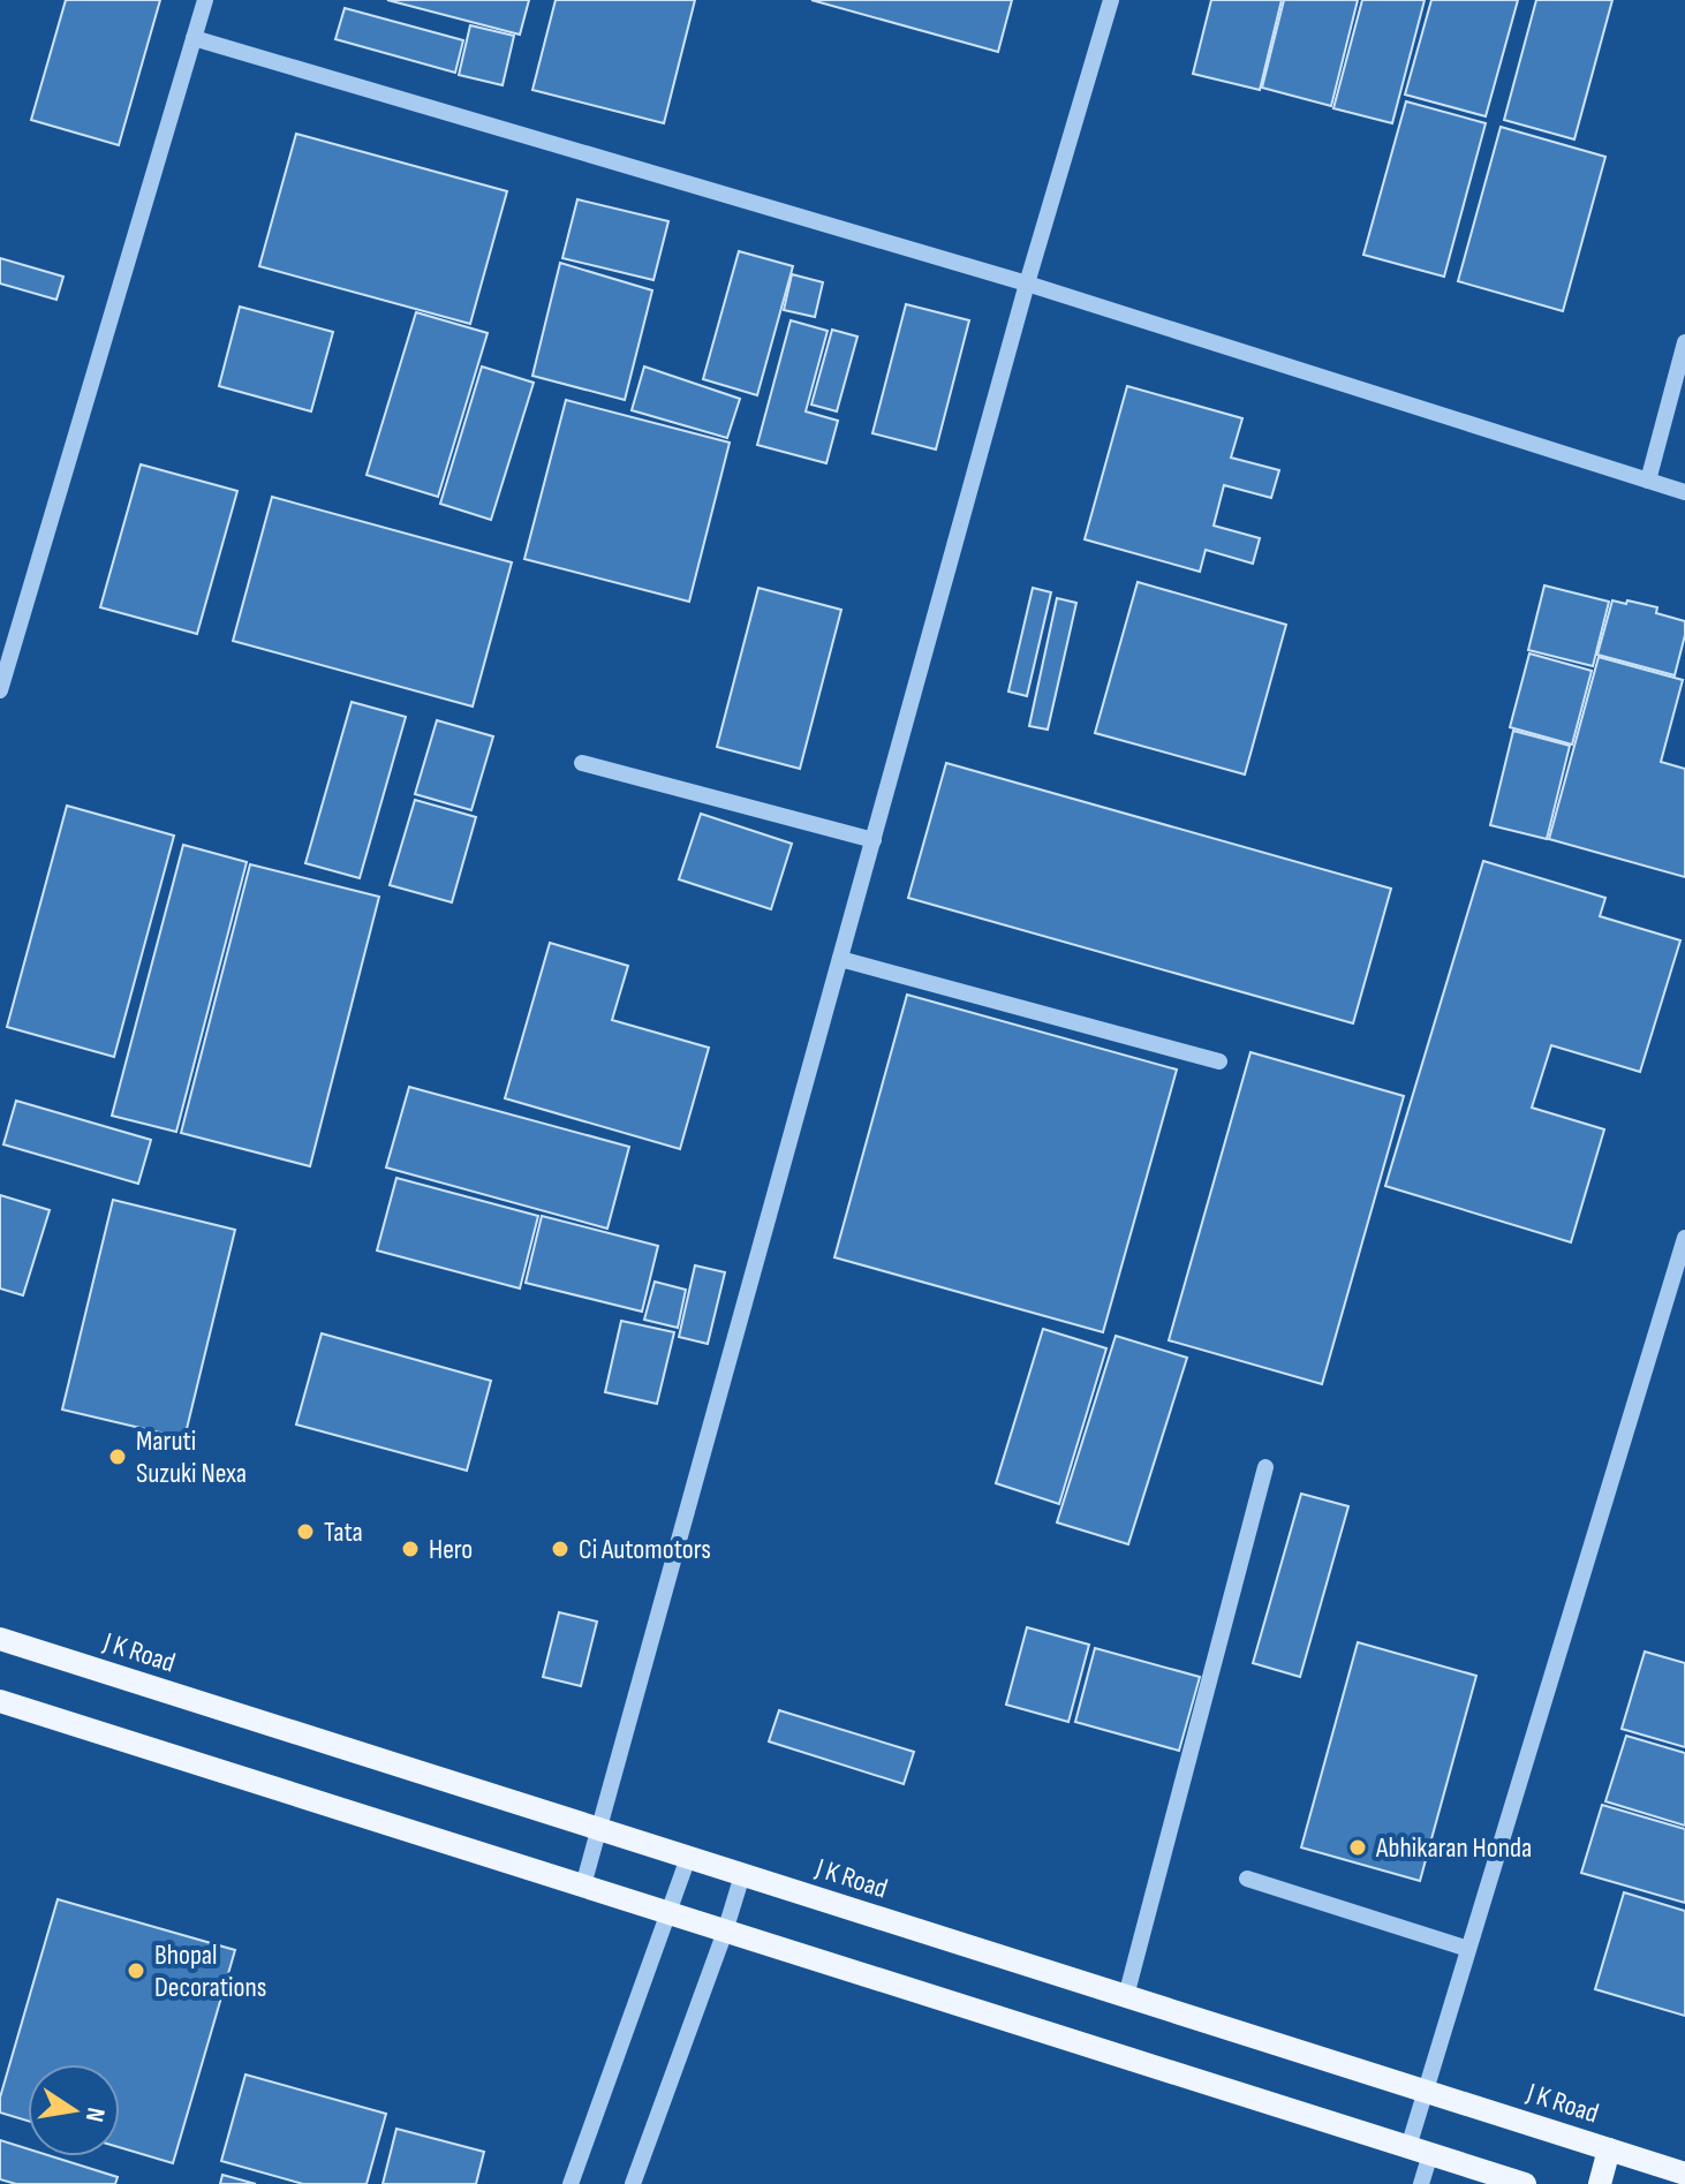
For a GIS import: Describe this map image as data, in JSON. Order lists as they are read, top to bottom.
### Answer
{
  "streets": {
    "main road": ["J K Road"]
  },
  "places": [
    "Maruti Suzuki Nexa",
    "Tata",
    "Hero",
    "Ci Automotors",
    "Abhikaran Honda",
    "Bhopal Decorations"
  ],
  "north": "right"
}
